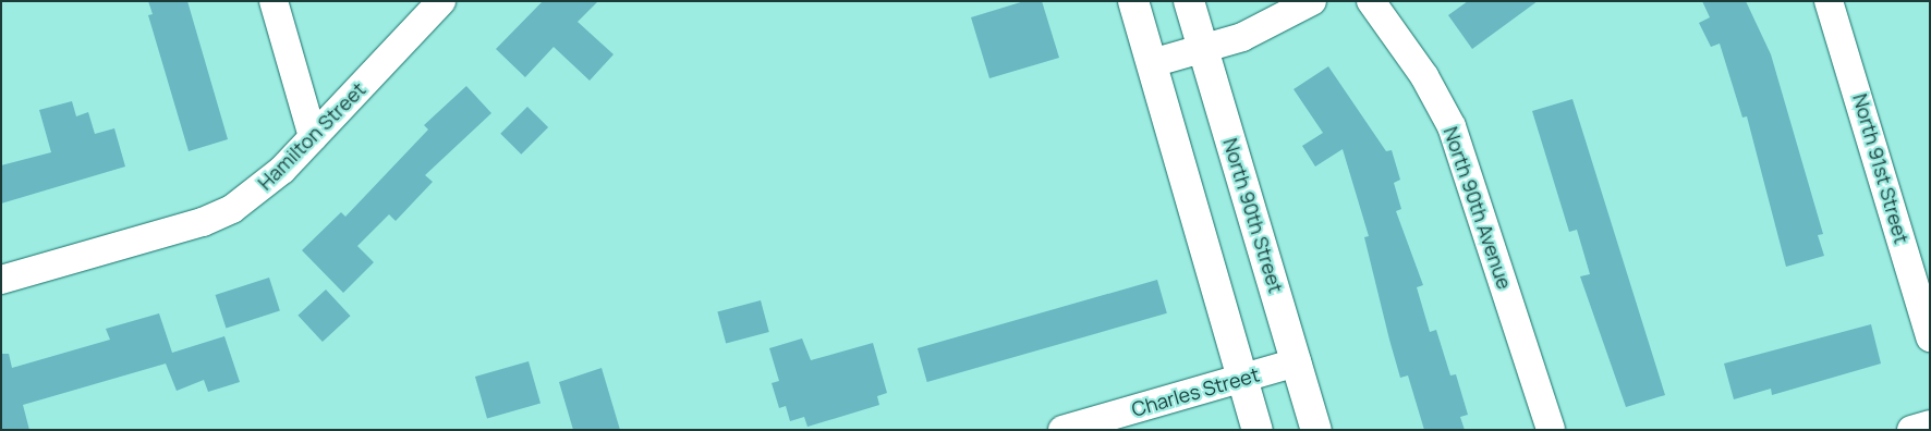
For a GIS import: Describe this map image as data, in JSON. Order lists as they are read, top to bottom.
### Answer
{
  "streets": {
    "main road": ["North 90th Street"],
    "street": [
      "Hamilton Street",
      "North 91st Street",
      "North 90th Avenue",
      "Charles Street"
    ]
  },
  "crossings": [
    ["North 90th Street", "Charles Street"]
  ]
}
